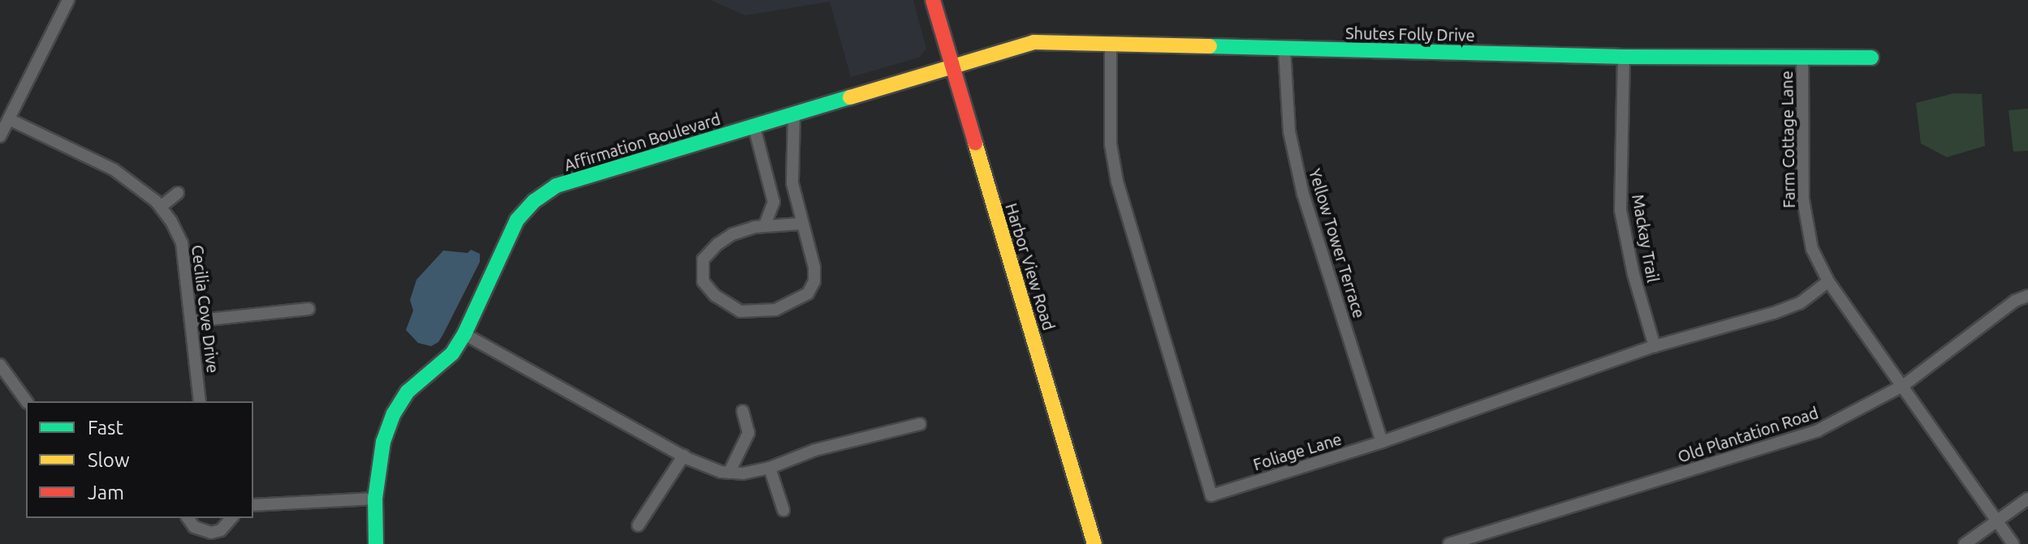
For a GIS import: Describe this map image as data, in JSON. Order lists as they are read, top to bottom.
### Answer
{
  "streets": {
    "street": [
      "Shutes Folly Drive",
      "Farm Cottage Lane",
      "Affirmation Boulevard",
      "Mackay Trail",
      "Yellow Tower Terrace",
      "Harbor View Road",
      "Cecilia Cove Drive",
      "Old Plantation Road",
      "Foliage Lane"
    ]
  },
  "crossings": [
    ["Shutes Folly Drive", "Farm Cottage Lane"],
    ["Shutes Folly Drive", "Affirmation Boulevard"],
    ["Shutes Folly Drive", "Mackay Trail"],
    ["Shutes Folly Drive", "Yellow Tower Terrace"],
    ["Shutes Folly Drive", "Harbor View Road"],
    ["Shutes Folly Drive", "Foliage Lane"],
    ["Farm Cottage Lane", "Old Plantation Road"],
    ["Farm Cottage Lane", "Foliage Lane"],
    ["Affirmation Boulevard", "Harbor View Road"],
    ["Mackay Trail", "Foliage Lane"],
    ["Yellow Tower Terrace", "Foliage Lane"]
  ],
  "legend": ["Fast", "Slow", "Jam"]
}
